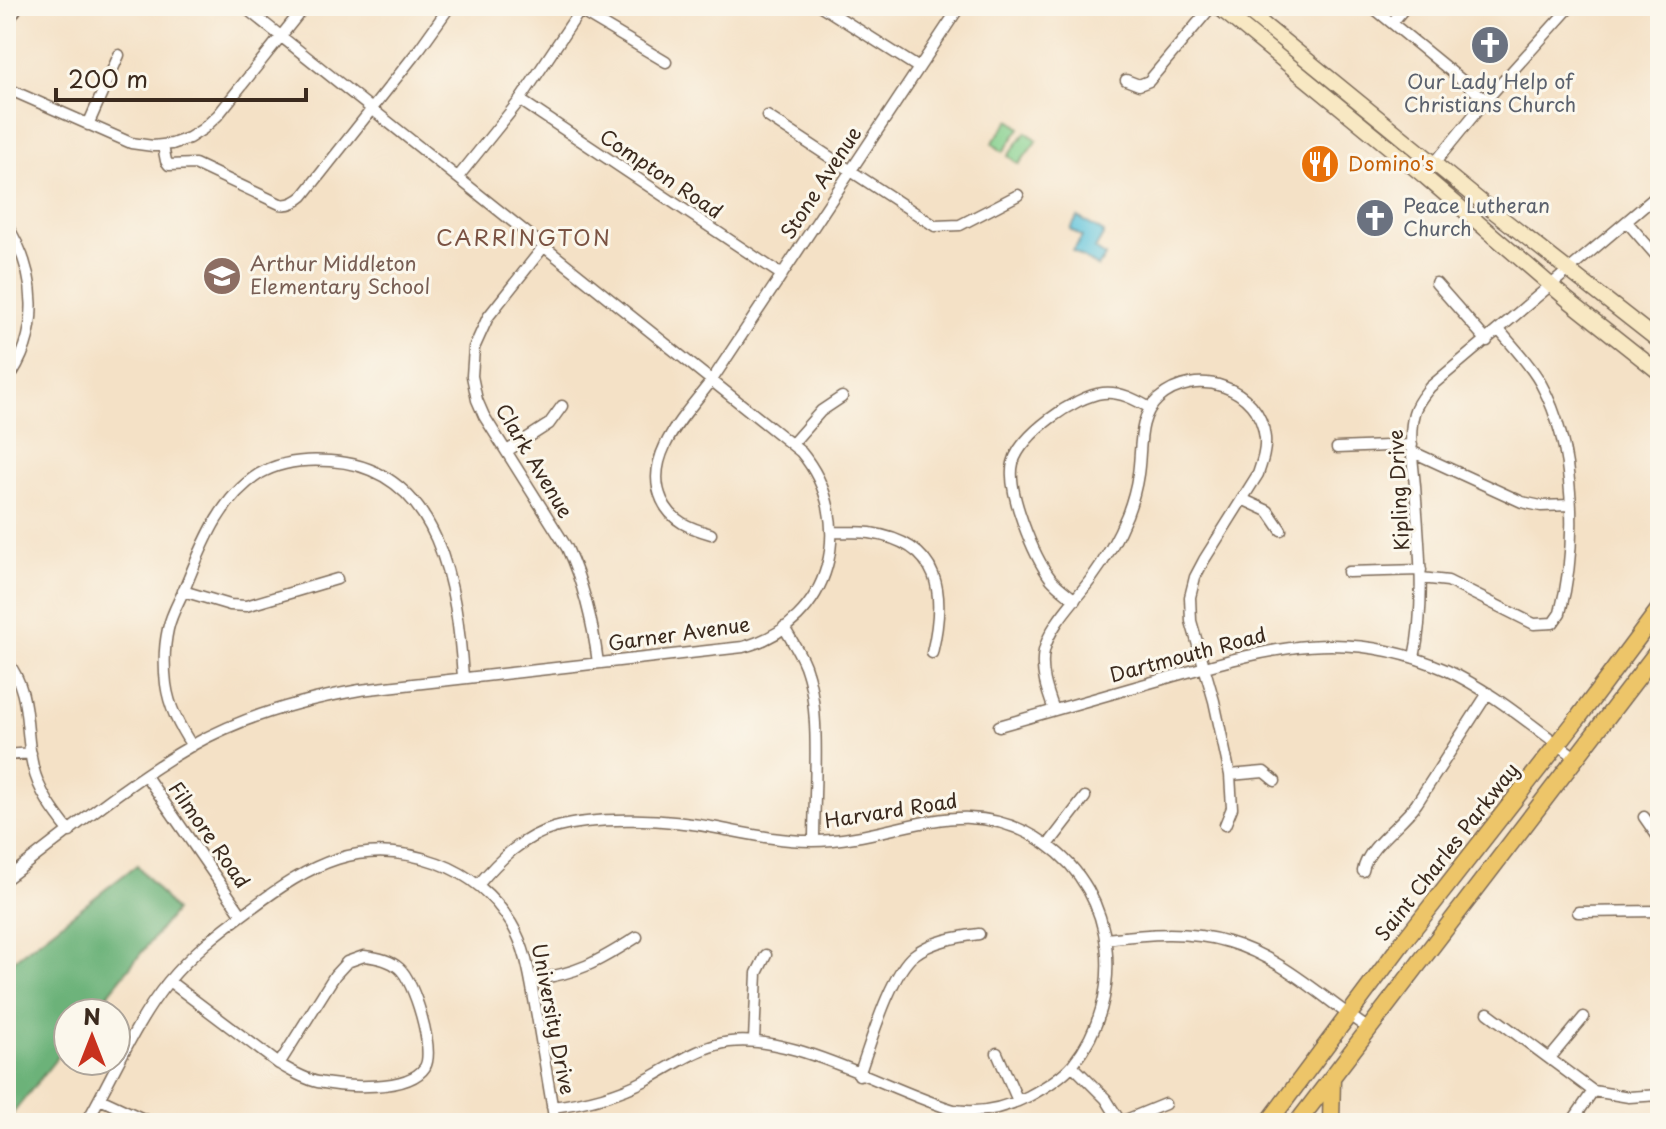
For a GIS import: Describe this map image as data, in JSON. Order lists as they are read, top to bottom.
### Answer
{
  "streets": {
    "main road": ["Saint Charles Parkway"],
    "street": [
      "Compton Road",
      "Stone Avenue",
      "Clark Avenue",
      "Kipling Drive",
      "Garner Avenue",
      "Dartmouth Road",
      "Harvard Road",
      "Filmore Road",
      "University Drive"
    ]
  },
  "crossings": [
    ["Compton Road", "Stone Avenue"],
    ["Stone Avenue", "Garner Avenue"],
    ["Clark Avenue", "Garner Avenue"],
    ["Kipling Drive", "Dartmouth Road"],
    ["Garner Avenue", "Filmore Road"],
    ["Dartmouth Road", "Saint Charles Parkway"],
    ["Harvard Road", "University Drive"],
    ["Filmore Road", "University Drive"]
  ],
  "districts": ["CARRINGTON"],
  "places": {
    "church": ["Our Lady Help of Christians Church", "Peace Lutheran Church"],
    "restaurant": ["Domino's"],
    "school or university": ["Arthur Middleton Elementary School"]
  },
  "scale_bar": "200 m",
  "north": "top"
}
